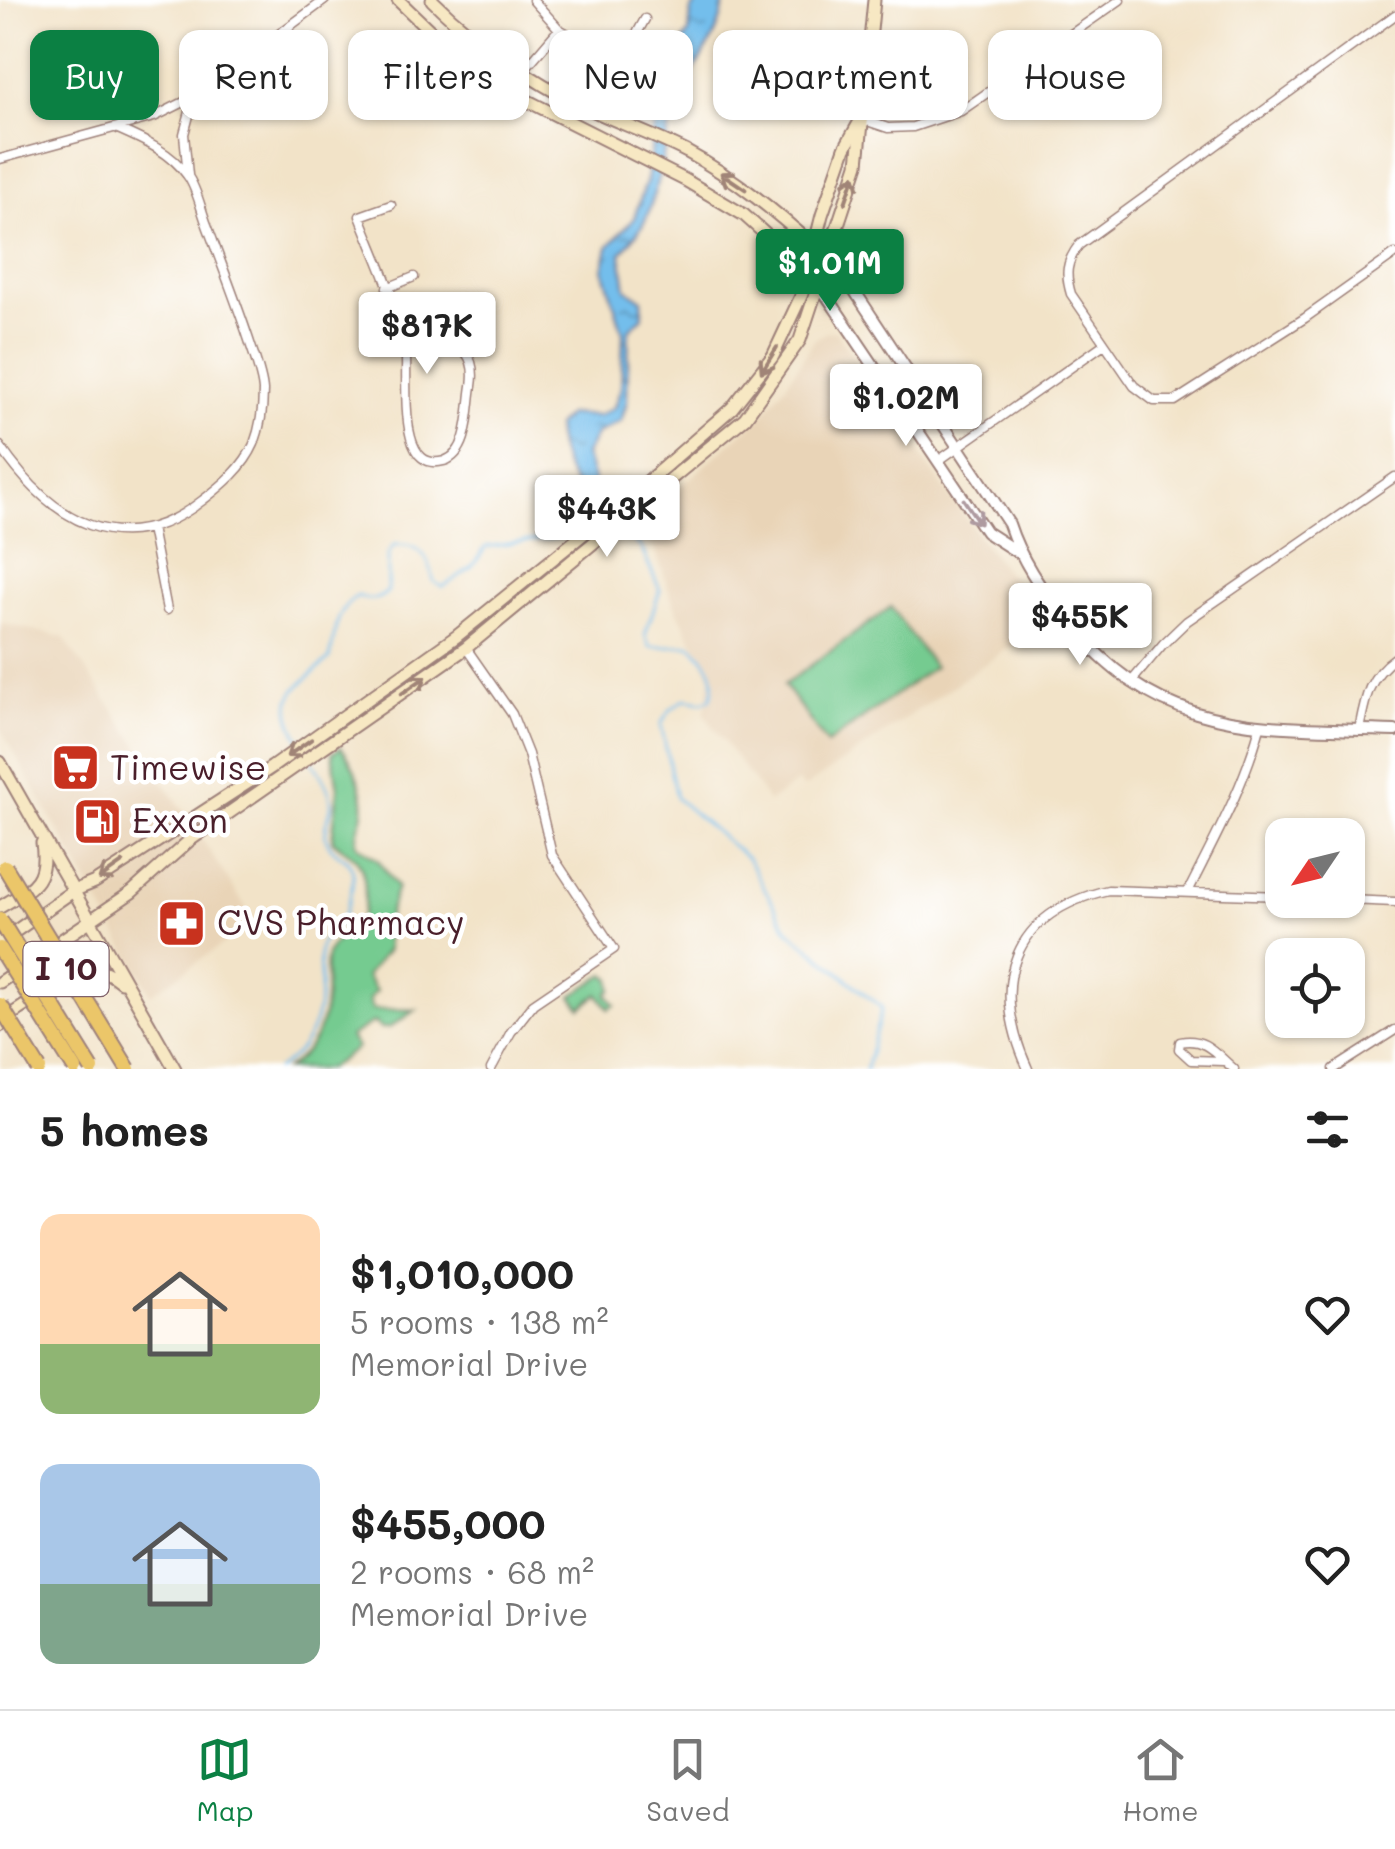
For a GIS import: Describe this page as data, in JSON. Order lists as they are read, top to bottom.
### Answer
{
  "streets": {
    "highway": ["I 10"]
  },
  "places": {
    "supermarket": ["Timewise"],
    "fuel station": ["Exxon"],
    "pharmacy": ["CVS Pharmacy"]
  },
  "north": "bottom left",
  "page": {
    "chip": [
      "Buy",
      "Rent",
      "Filters",
      "New",
      "Apartment",
      "House"
    ],
    "price": [
      "$1.01M",
      "$817K",
      "$1.02M",
      "$443K",
      "$455K"
    ],
    "heading": "5 homes",
    "list": [
      {
        "name": "$1,010,000",
        "note": "5 rooms · 138 m² · Memorial Drive"
      },
      {
        "name": "$455,000",
        "note": "2 rooms · 68 m² · Memorial Drive"
      }
    ],
    "tabs": ["Map", "Saved", "Home"]
  }
}
